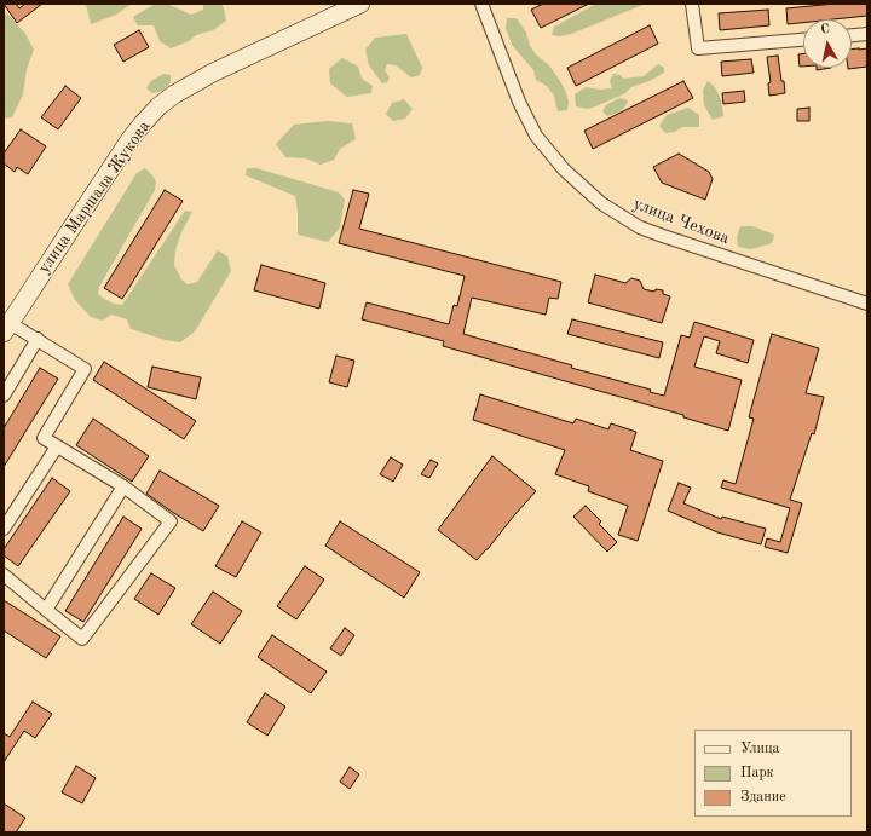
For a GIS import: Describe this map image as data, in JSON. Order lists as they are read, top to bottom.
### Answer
{
  "streets": {
    "main road": ["улица Маршала Жукова"],
    "street": ["улица Чехова"]
  },
  "legend": ["Улица", "Парк", "Здание"],
  "north": "top"
}
